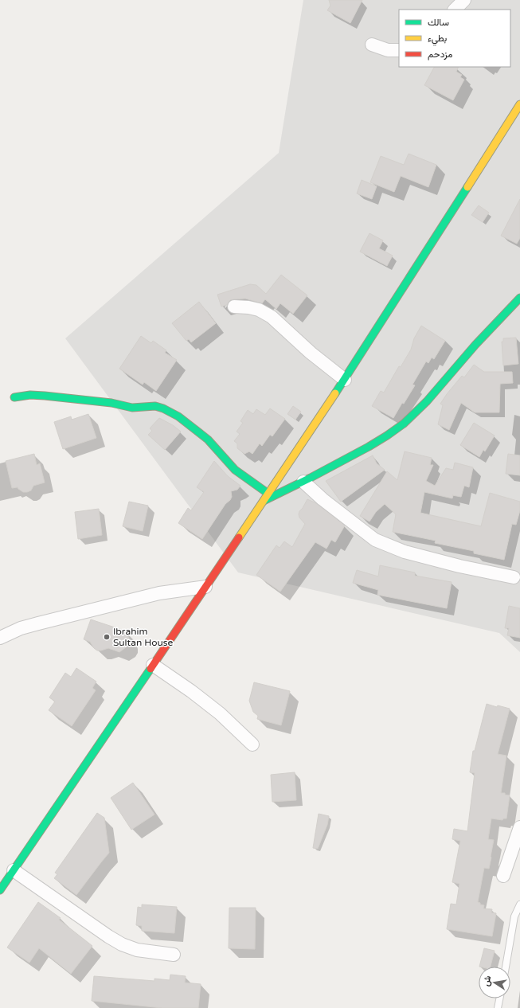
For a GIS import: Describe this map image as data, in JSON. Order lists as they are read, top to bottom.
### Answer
{
  "places": ["Ibrahim Sultan House"],
  "legend": ["سالك", "بطيء", "مزدحم"],
  "north": "left"
}
